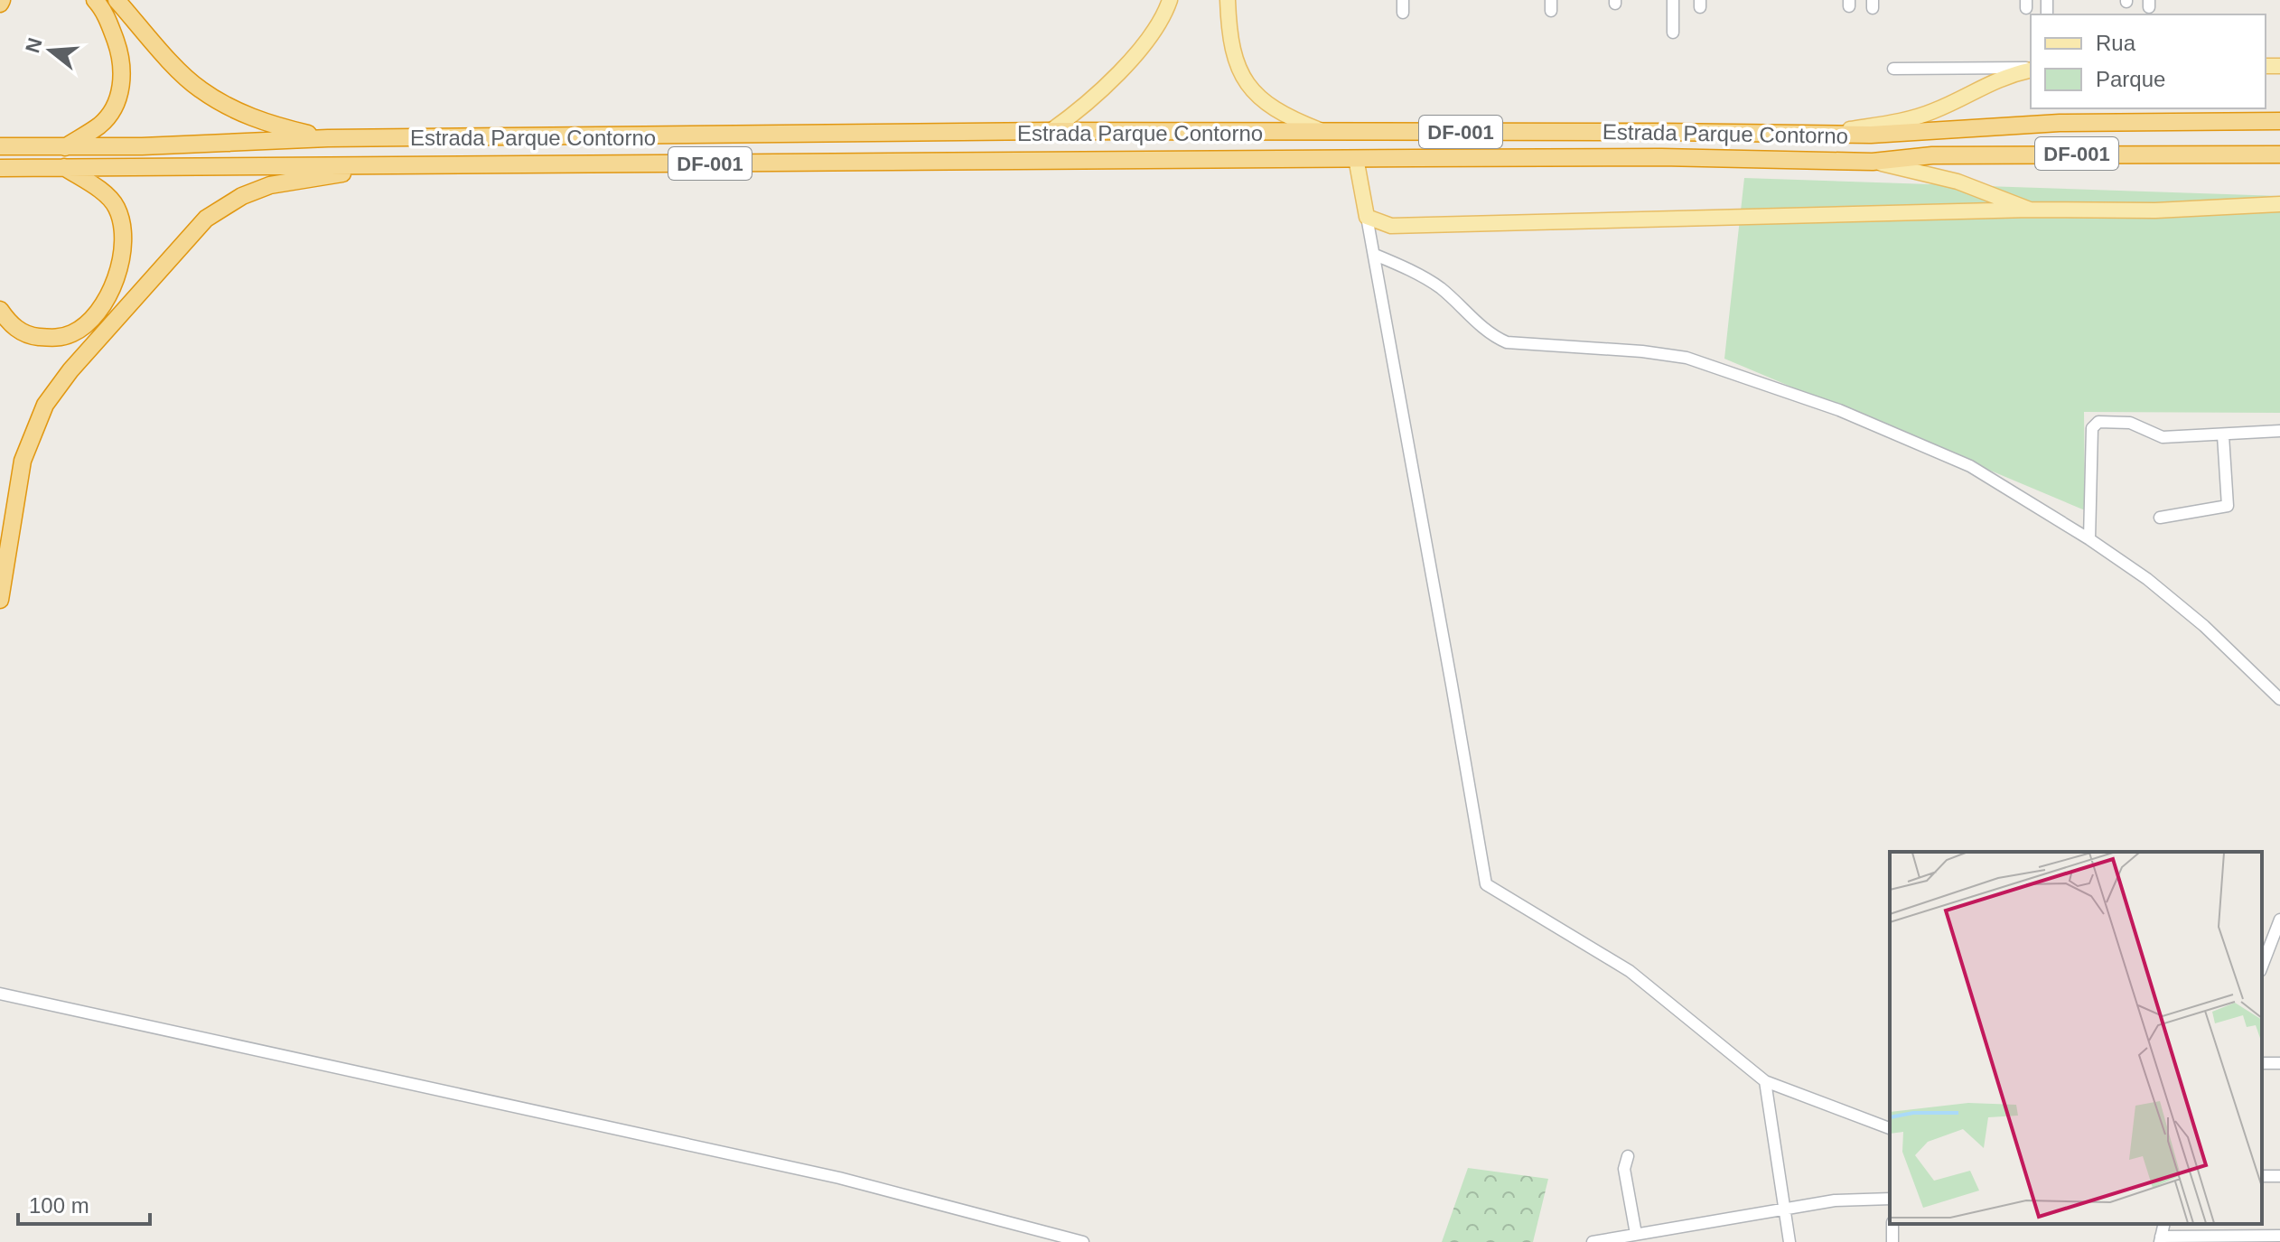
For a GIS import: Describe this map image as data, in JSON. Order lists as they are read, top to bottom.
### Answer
{
  "streets": {
    "highway": ["DF-001", "Estrada Parque Contorno"]
  },
  "legend": ["Rua", "Parque"],
  "scale_bar": "100 m",
  "north": "left"
}
